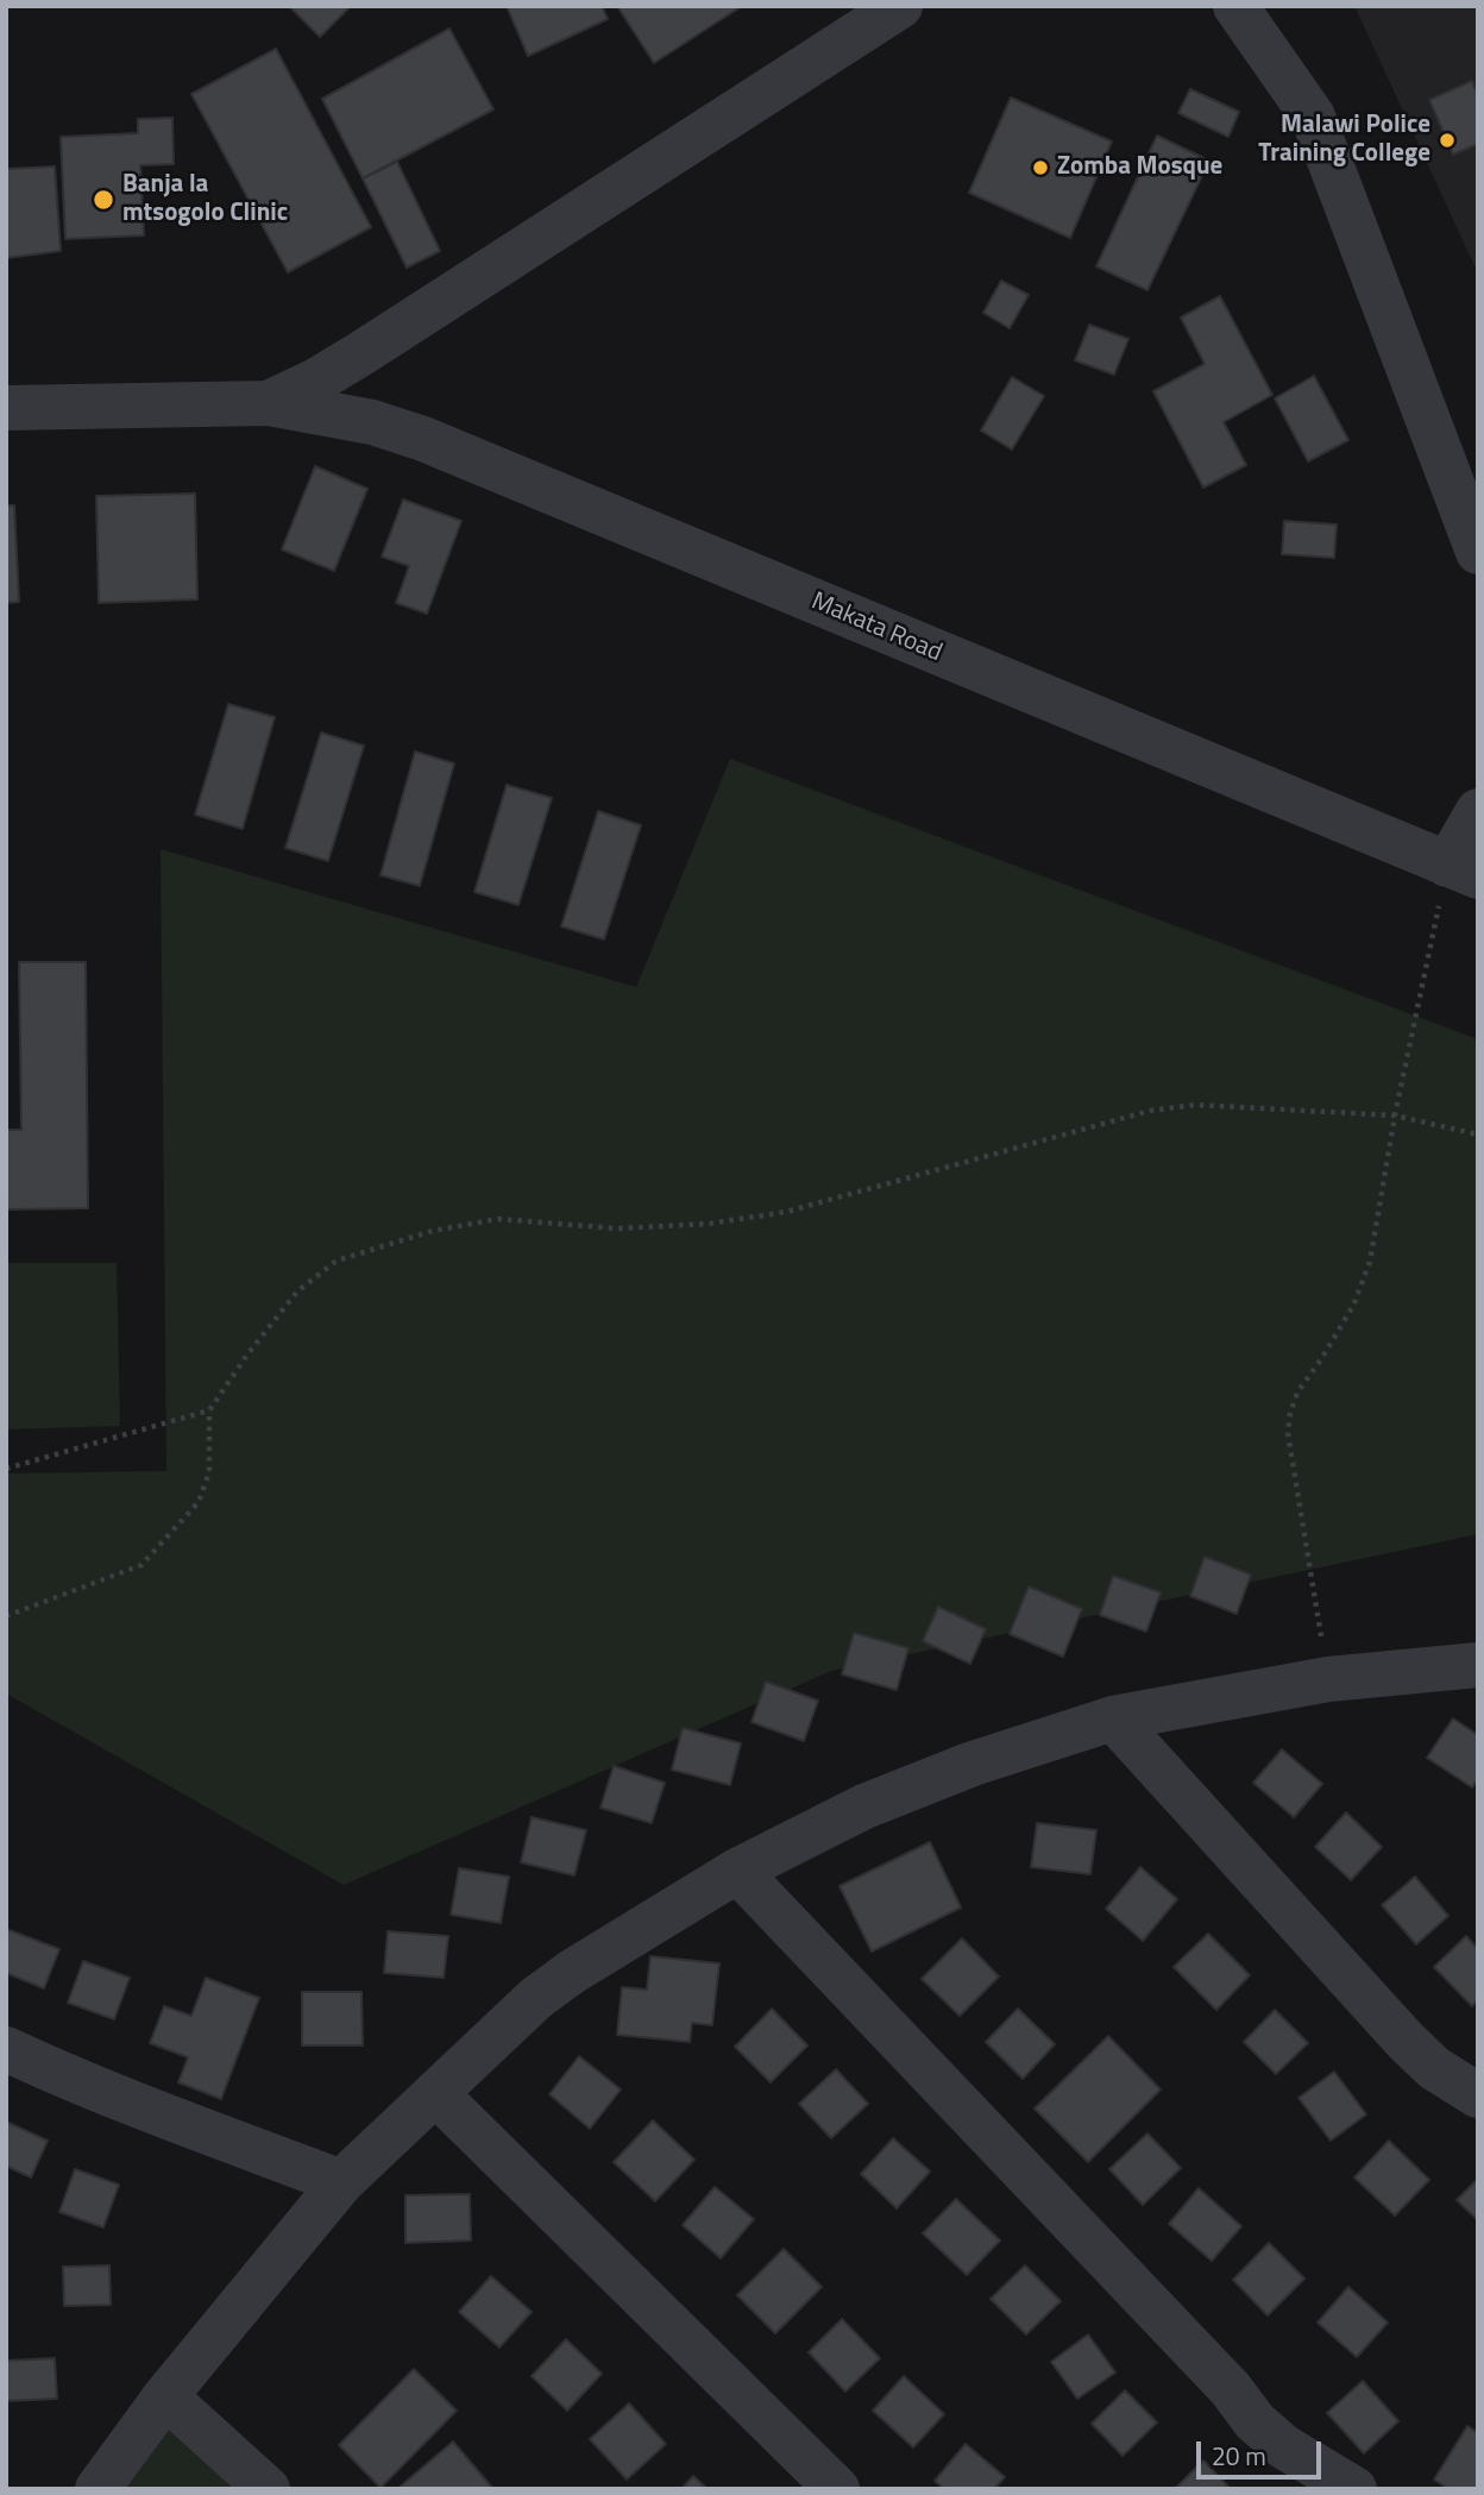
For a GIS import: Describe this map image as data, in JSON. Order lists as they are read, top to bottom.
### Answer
{
  "streets": {
    "street": ["Makata Road"]
  },
  "places": ["Malawi Police Training College", "Zomba Mosque", "Banja la mtsogolo Clinic"],
  "scale_bar": "20 m"
}
